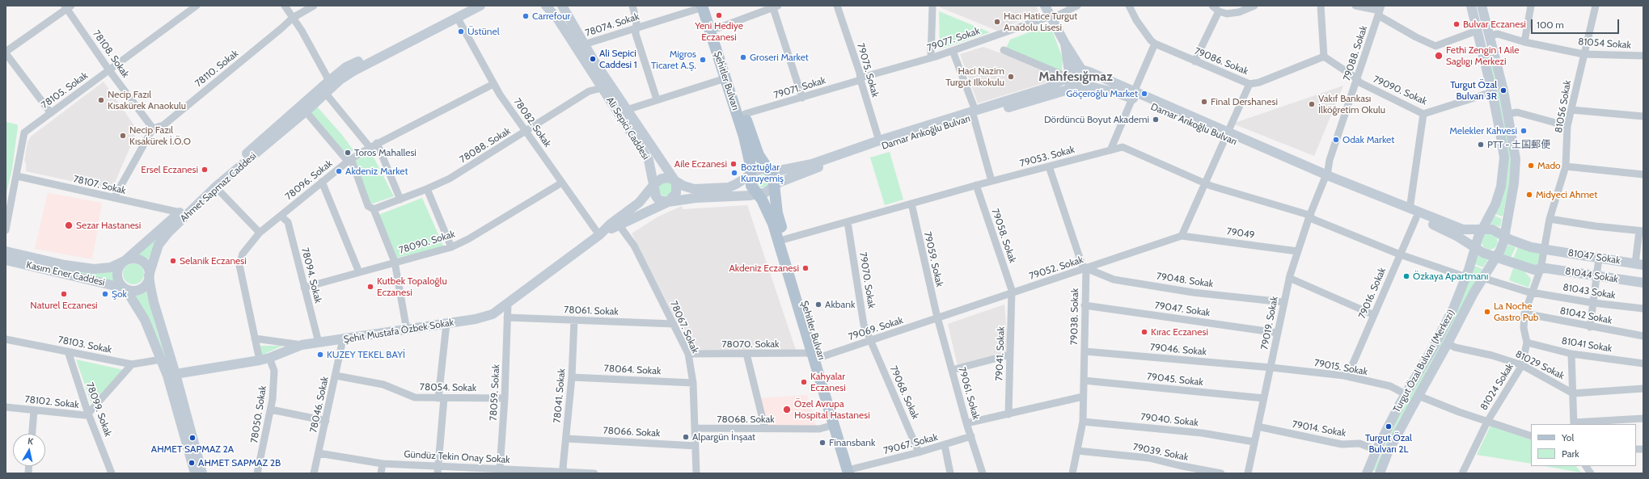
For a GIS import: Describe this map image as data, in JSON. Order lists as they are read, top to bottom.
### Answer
{
  "streets": {
    "main road": [
      "Şehitler Bulvarı",
      "Damar Arıkoğlu Bulvarı",
      "Ali Sepici Caddesi",
      "Ahmet Sapmaz Caddesi",
      "81047 Sokak",
      "Kasım Ener Caddesi",
      "81044 Sokak",
      "Şehit Mustafa Özbek Sokak",
      "Turgut Özal Bulvarı (Merkezi)"
    ],
    "street": [
      "78074. Sokak",
      "79077. Sokak",
      "81054 Sokak",
      "79088. Sokak",
      "78108. Sokak",
      "79086. Sokak",
      "78110. Sokak",
      "79075. Sokak",
      "79071. Sokak",
      "78105. Sokak",
      "79090. Sokak",
      "81056 Sokak",
      "78082. Sokak",
      "78088. Sokak",
      "79053. Sokak",
      "78096. Sokak",
      "78107. Sokak",
      "79049",
      "79058. Sokak",
      "78090. Sokak",
      "79059. Sokak",
      "79052. Sokak",
      "78094. Sokak",
      "79070. Sokak",
      "79048. Sokak",
      "81043 Sokak",
      "79016. Sokak",
      "79047. Sokak",
      "78061. Sokak",
      "81042 Sokak",
      "79038. Sokak",
      "79019. Sokak",
      "78067. Sokak",
      "79069. Sokak",
      "78070. Sokak",
      "78103. Sokak",
      "81041 Sokak",
      "79046. Sokak",
      "79041. Sokak",
      "81029 Sokak",
      "79015. Sokak",
      "78064. Sokak",
      "79045. Sokak",
      "81024 Sokak",
      "78054. Sokak",
      "78059. Sokak",
      "79068. Sokak",
      "79061. Sokak",
      "78041. Sokak",
      "78102. Sokak",
      "78046. Sokak",
      "78099. Sokak",
      "78050. Sokak",
      "78068. Sokak",
      "79040. Sokak",
      "79014. Sokak",
      "78066. Sokak",
      "79067. Sokak",
      "79039. Sokak",
      "Gündüz Tekin Onay Sokak"
    ]
  },
  "crossings": [
    ["78074. Sokak", "Şehitler Bulvarı"],
    ["78074. Sokak", "Ali Sepici Caddesi"],
    ["79077. Sokak", "79075. Sokak"],
    ["79077. Sokak", "79071. Sokak"],
    ["81054 Sokak", "81056 Sokak"],
    ["79088. Sokak", "79090. Sokak"],
    ["79088. Sokak", "Damar Arıkoğlu Bulvarı"],
    ["79088. Sokak", "79019. Sokak"],
    ["78108. Sokak", "78110. Sokak"],
    ["78108. Sokak", "78105. Sokak"],
    ["79086. Sokak", "79090. Sokak"],
    ["79075. Sokak", "79071. Sokak"],
    ["79075. Sokak", "Damar Arıkoğlu Bulvarı"],
    ["Şehitler Bulvarı", "79071. Sokak"],
    ["Şehitler Bulvarı", "Damar Arıkoğlu Bulvarı"],
    ["Şehitler Bulvarı", "Ali Sepici Caddesi"],
    ["Şehitler Bulvarı", "79053. Sokak"],
    ["Şehitler Bulvarı", "79069. Sokak"],
    ["Şehitler Bulvarı", "78070. Sokak"],
    ["Şehitler Bulvarı", "78068. Sokak"],
    ["Şehitler Bulvarı", "79067. Sokak"],
    ["78105. Sokak", "78107. Sokak"],
    ["81056 Sokak", "81047 Sokak"],
    ["81056 Sokak", "81044 Sokak"],
    ["81056 Sokak", "81024 Sokak"],
    ["78082. Sokak", "78088. Sokak"],
    ["78082. Sokak", "78096. Sokak"],
    ["78082. Sokak", "Ahmet Sapmaz Caddesi"],
    ["78082. Sokak", "78090. Sokak"],
    ["78082. Sokak", "Şehit Mustafa Özbek Sokak"],
    ["Damar Arıkoğlu Bulvarı", "Ali Sepici Caddesi"],
    ["Damar Arıkoğlu Bulvarı", "81047 Sokak"],
    ["Damar Arıkoğlu Bulvarı", "81044 Sokak"],
    ["Damar Arıkoğlu Bulvarı", "79016. Sokak"],
    ["Damar Arıkoğlu Bulvarı", "79019. Sokak"],
    ["Damar Arıkoğlu Bulvarı", "Turgut Özal Bulvarı (Merkezi)"],
    ["Ali Sepici Caddesi", "78088. Sokak"],
    ["79053. Sokak", "79058. Sokak"],
    ["79053. Sokak", "79059. Sokak"],
    ["79053. Sokak", "79070. Sokak"],
    ["79053. Sokak", "79016. Sokak"],
    ["79053. Sokak", "79038. Sokak"],
    ["79053. Sokak", "79019. Sokak"],
    ["79053. Sokak", "Turgut Özal Bulvarı (Merkezi)"],
    ["78096. Sokak", "78094. Sokak"],
    ["78096. Sokak", "Şehit Mustafa Özbek Sokak"],
    ["78107. Sokak", "Ahmet Sapmaz Caddesi"],
    ["Ahmet Sapmaz Caddesi", "Kasım Ener Caddesi"],
    ["Ahmet Sapmaz Caddesi", "Şehit Mustafa Özbek Sokak"],
    ["79049", "79052. Sokak"],
    ["79049", "79019. Sokak"],
    ["79058. Sokak", "79052. Sokak"],
    ["79058. Sokak", "79041. Sokak"],
    ["78090. Sokak", "78094. Sokak"],
    ["81047 Sokak", "81044 Sokak"],
    ["81047 Sokak", "Turgut Özal Bulvarı (Merkezi)"],
    ["79059. Sokak", "79052. Sokak"],
    ["79059. Sokak", "79069. Sokak"],
    ["79059. Sokak", "79061. Sokak"],
    ["79052. Sokak", "79048. Sokak"],
    ["79052. Sokak", "79038. Sokak"],
    ["79052. Sokak", "79069. Sokak"],
    ["79052. Sokak", "79041. Sokak"],
    ["79052. Sokak", "79061. Sokak"],
    ["78094. Sokak", "Şehit Mustafa Özbek Sokak"],
    ["81044 Sokak", "Turgut Özal Bulvarı (Merkezi)"],
    ["81044 Sokak", "81024 Sokak"],
    ["79070. Sokak", "79069. Sokak"],
    ["79070. Sokak", "79068. Sokak"],
    ["79048. Sokak", "79038. Sokak"],
    ["79048. Sokak", "79019. Sokak"],
    ["81043 Sokak", "Turgut Özal Bulvarı (Merkezi)"],
    ["81043 Sokak", "81024 Sokak"],
    ["79016. Sokak", "79015. Sokak"],
    ["79047. Sokak", "79038. Sokak"],
    ["79047. Sokak", "79019. Sokak"],
    ["78061. Sokak", "78067. Sokak"],
    ["78061. Sokak", "78059. Sokak"],
    ["78061. Sokak", "78041. Sokak"],
    ["81042 Sokak", "81024 Sokak"],
    ["79038. Sokak", "79046. Sokak"],
    ["79038. Sokak", "79045. Sokak"],
    ["79038. Sokak", "79040. Sokak"],
    ["79038. Sokak", "79039. Sokak"],
    ["79019. Sokak", "79046. Sokak"],
    ["79019. Sokak", "79015. Sokak"],
    ["79019. Sokak", "79045. Sokak"],
    ["79019. Sokak", "79040. Sokak"],
    ["79019. Sokak", "79014. Sokak"],
    ["78067. Sokak", "78070. Sokak"],
    ["78067. Sokak", "78064. Sokak"],
    ["78067. Sokak", "78068. Sokak"],
    ["78067. Sokak", "78066. Sokak"],
    ["79069. Sokak", "78070. Sokak"],
    ["79069. Sokak", "79068. Sokak"],
    ["79069. Sokak", "79061. Sokak"],
    ["Şehit Mustafa Özbek Sokak", "78059. Sokak"],
    ["Şehit Mustafa Özbek Sokak", "78046. Sokak"],
    ["Şehit Mustafa Özbek Sokak", "78050. Sokak"],
    ["78103. Sokak", "78102. Sokak"],
    ["78103. Sokak", "78099. Sokak"],
    ["81041 Sokak", "81024 Sokak"],
    ["79046. Sokak", "79015. Sokak"],
    ["Turgut Özal Bulvarı (Merkezi)", "81029 Sokak"],
    ["Turgut Özal Bulvarı (Merkezi)", "79015. Sokak"],
    ["Turgut Özal Bulvarı (Merkezi)", "79014. Sokak"],
    ["81029 Sokak", "81024 Sokak"],
    ["78064. Sokak", "78041. Sokak"],
    ["78054. Sokak", "78059. Sokak"],
    ["78054. Sokak", "78046. Sokak"],
    ["78059. Sokak", "Gündüz Tekin Onay Sokak"],
    ["79068. Sokak", "79067. Sokak"],
    ["79061. Sokak", "79067. Sokak"],
    ["78041. Sokak", "78066. Sokak"],
    ["78041. Sokak", "Gündüz Tekin Onay Sokak"],
    ["78102. Sokak", "78099. Sokak"],
    ["78046. Sokak", "Gündüz Tekin Onay Sokak"]
  ],
  "districts": ["Mahfesığmaz"],
  "places": [
    "Yeni Hediye Eczanesi",
    "Carrefour",
    "Hacı Hatice Turgut Anadolu Lisesi",
    "Bulvar Eczanesi",
    "Üstünel",
    "Fethi Zengin 1 Aile Saglıgı Merkezi",
    "Groseri Market",
    "Ali Sepici Caddesi 1",
    "Migros Ticaret A.Ş.",
    "Haci Nazim Turgut Ilkokulu",
    "Turgut Özal Bulvarı 3R",
    "Göçeroğlu Market",
    "Necip Fazıl Kısakürek Anaokulu",
    "Final Dershanesi",
    "Vakıf Bankası İlköğretim Okulu",
    "Dördüncü Boyut Akademi",
    "Melekler Kahvesi",
    "Necip Fazıl Kısakürek İ.Ö.O",
    "Odak Market",
    "PTT - 土国郵便",
    "Toros Mahallesi",
    "Aile Eczanesi",
    "Mado",
    "Ersel Eczanesi",
    "Akdeniz Market",
    "Boztuğlar Kuruyemiş",
    "Midyeci Ahmet",
    "Sezar Hastanesi",
    "Selanik Eczanesi",
    "Akdeniz Eczanesi",
    "Özkaya Apartmanı",
    "Kutbek Topaloğlu Eczanesi",
    "Naturel Eczanesi",
    "Şok",
    "Akbank",
    "La Noche Gastro Pub",
    "Kırac Eczanesi",
    "KUZEY TEKEL BAYİ",
    "Kahyalar Eczanesi",
    "Özel Avrupa Hospital Hastanesi",
    "Turgut Özal Bulvarı 2L",
    "Alpargün İnşaat",
    "AHMET SAPMAZ 2A",
    "Finansbank",
    "AHMET SAPMAZ 2B"
  ],
  "legend": ["Yol", "Park"],
  "scale_bar": "100 m",
  "north": "top"
}
